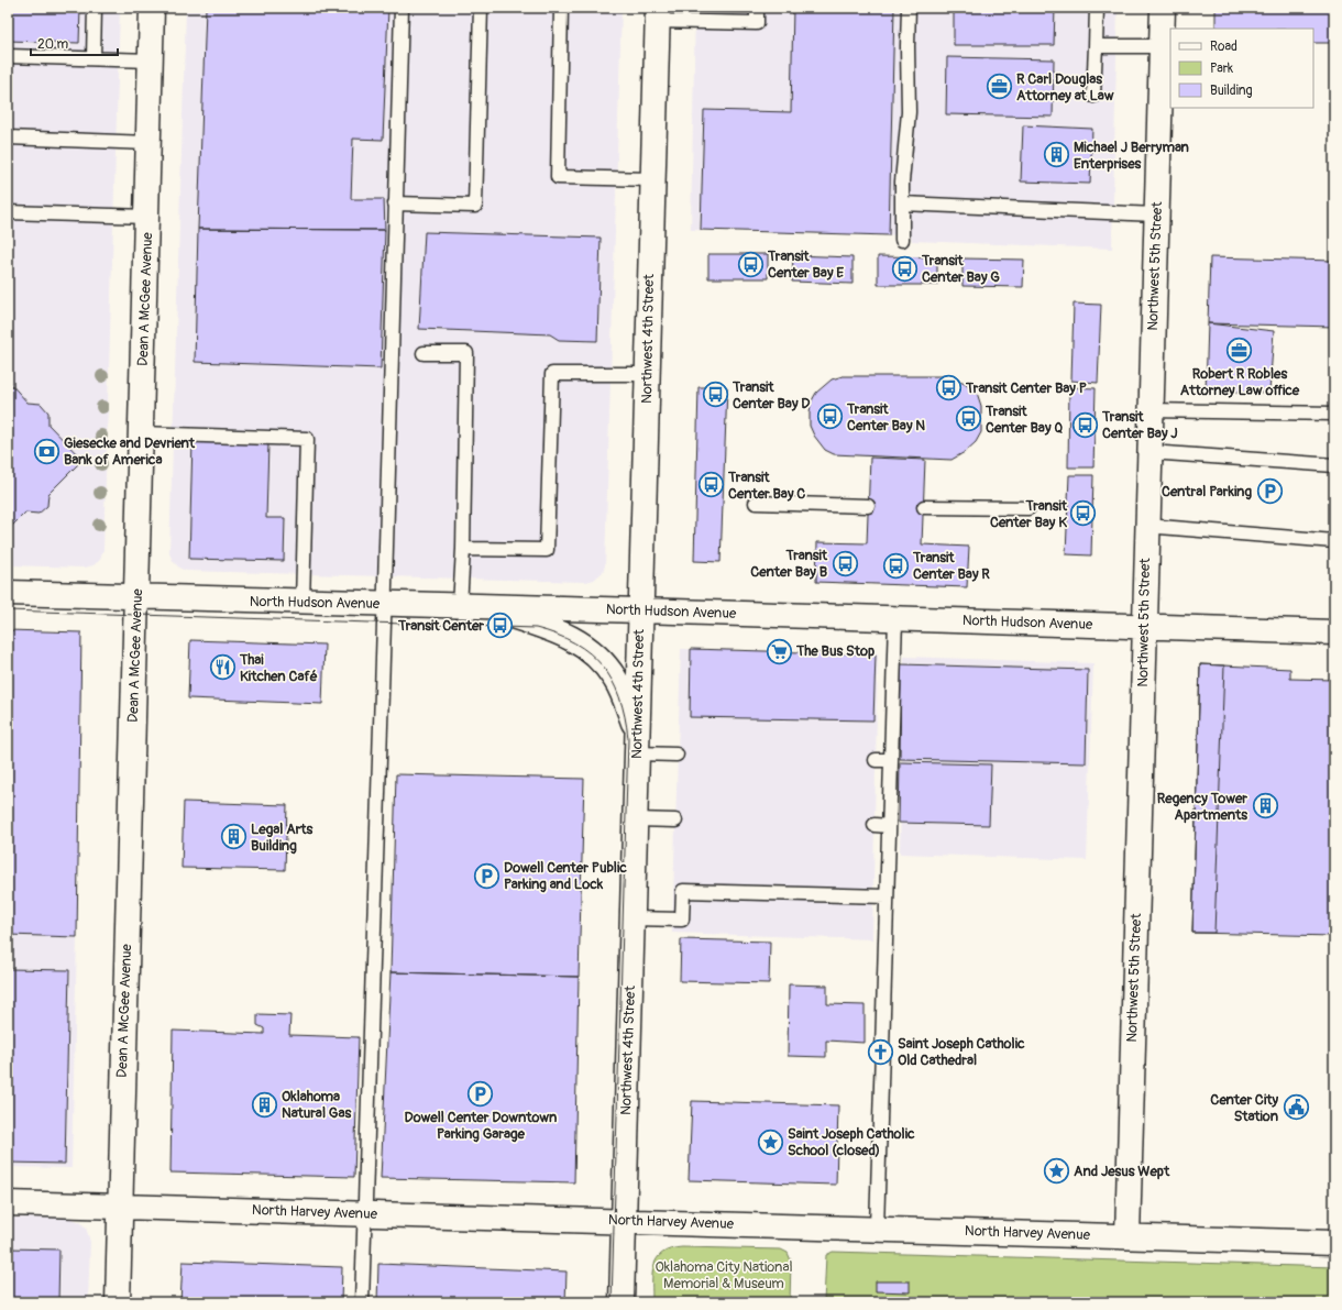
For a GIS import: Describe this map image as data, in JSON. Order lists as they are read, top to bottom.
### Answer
{
  "streets": {
    "street": [
      "Northwest 5th Street",
      "Dean A McGee Avenue",
      "Northwest 4th Street",
      "North Hudson Avenue",
      "North Harvey Avenue"
    ]
  },
  "crossings": [
    ["Northwest 5th Street", "North Hudson Avenue"],
    ["Northwest 5th Street", "North Harvey Avenue"],
    ["Dean A McGee Avenue", "North Hudson Avenue"],
    ["Dean A McGee Avenue", "North Harvey Avenue"],
    ["Northwest 4th Street", "North Hudson Avenue"],
    ["Northwest 4th Street", "North Harvey Avenue"]
  ],
  "parks": ["Oklahoma City National Memorial & Museum"],
  "places": {
    "office": ["R Carl Douglas Attorney at Law", "Robert R Robles Attorney Law office"],
    "building": [
      "Michael J Berryman Enterprises",
      "Regency Tower Apartments",
      "Legal Arts Building",
      "Oklahoma Natural Gas"
    ],
    "bus stop": [
      "Transit Center Bay E",
      "Transit Center Bay G",
      "Transit Center Bay P",
      "Transit Center Bay D",
      "Transit Center Bay N",
      "Transit Center Bay Q",
      "Transit Center Bay J",
      "Transit Center Bay C",
      "Transit Center Bay K",
      "Transit Center Bay B",
      "Transit Center Bay R",
      "Transit Center"
    ],
    "bank": ["Giesecke and Devrient Bank of America"],
    "parking": ["Central Parking", "Dowell Center Public Parking and Lock", "Dowell Center Downtown Parking Garage"],
    "supermarket": ["The Bus Stop"],
    "restaurant": ["Thai Kitchen Café"],
    "church": ["Saint Joseph Catholic Old Cathedral"],
    "public building": ["Center City Station"],
    "place": ["Saint Joseph Catholic School (closed)", "And Jesus Wept"]
  },
  "legend": ["Road", "Park", "Building"],
  "scale_bar": "20 m"
}
